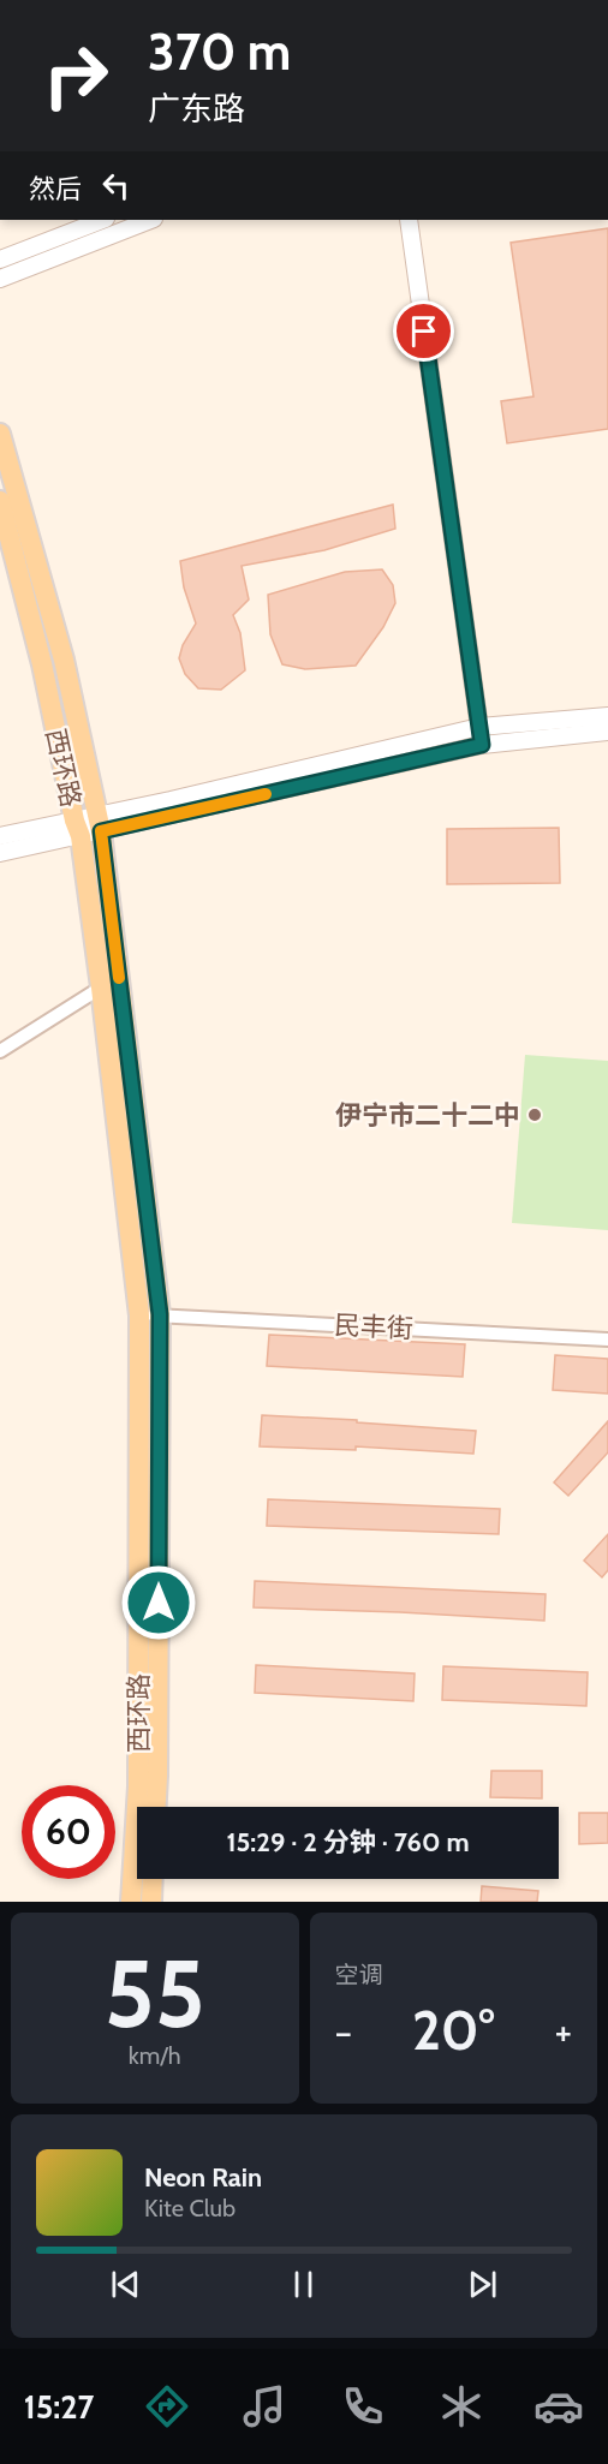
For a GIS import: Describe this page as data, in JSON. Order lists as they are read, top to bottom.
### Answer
{
  "streets": {
    "main road": ["西环路"],
    "street": ["民丰街"]
  },
  "crossings": [
    ["西环路", "民丰街"]
  ],
  "places": ["伊宁市二十二中"],
  "page": {
    "turn": ["370 m", "广东路"],
    "then": "然后",
    "limit": "60",
    "trip": "15:29 · 2 分钟 · 760 m",
    "tile": [
      ["55", "km/h"],
      "空调"
    ],
    "heat": ["−", "20°", "+"],
    "song": ["Neon Rain", "Kite Club"],
    "tabs": "15:27"
  }
}
